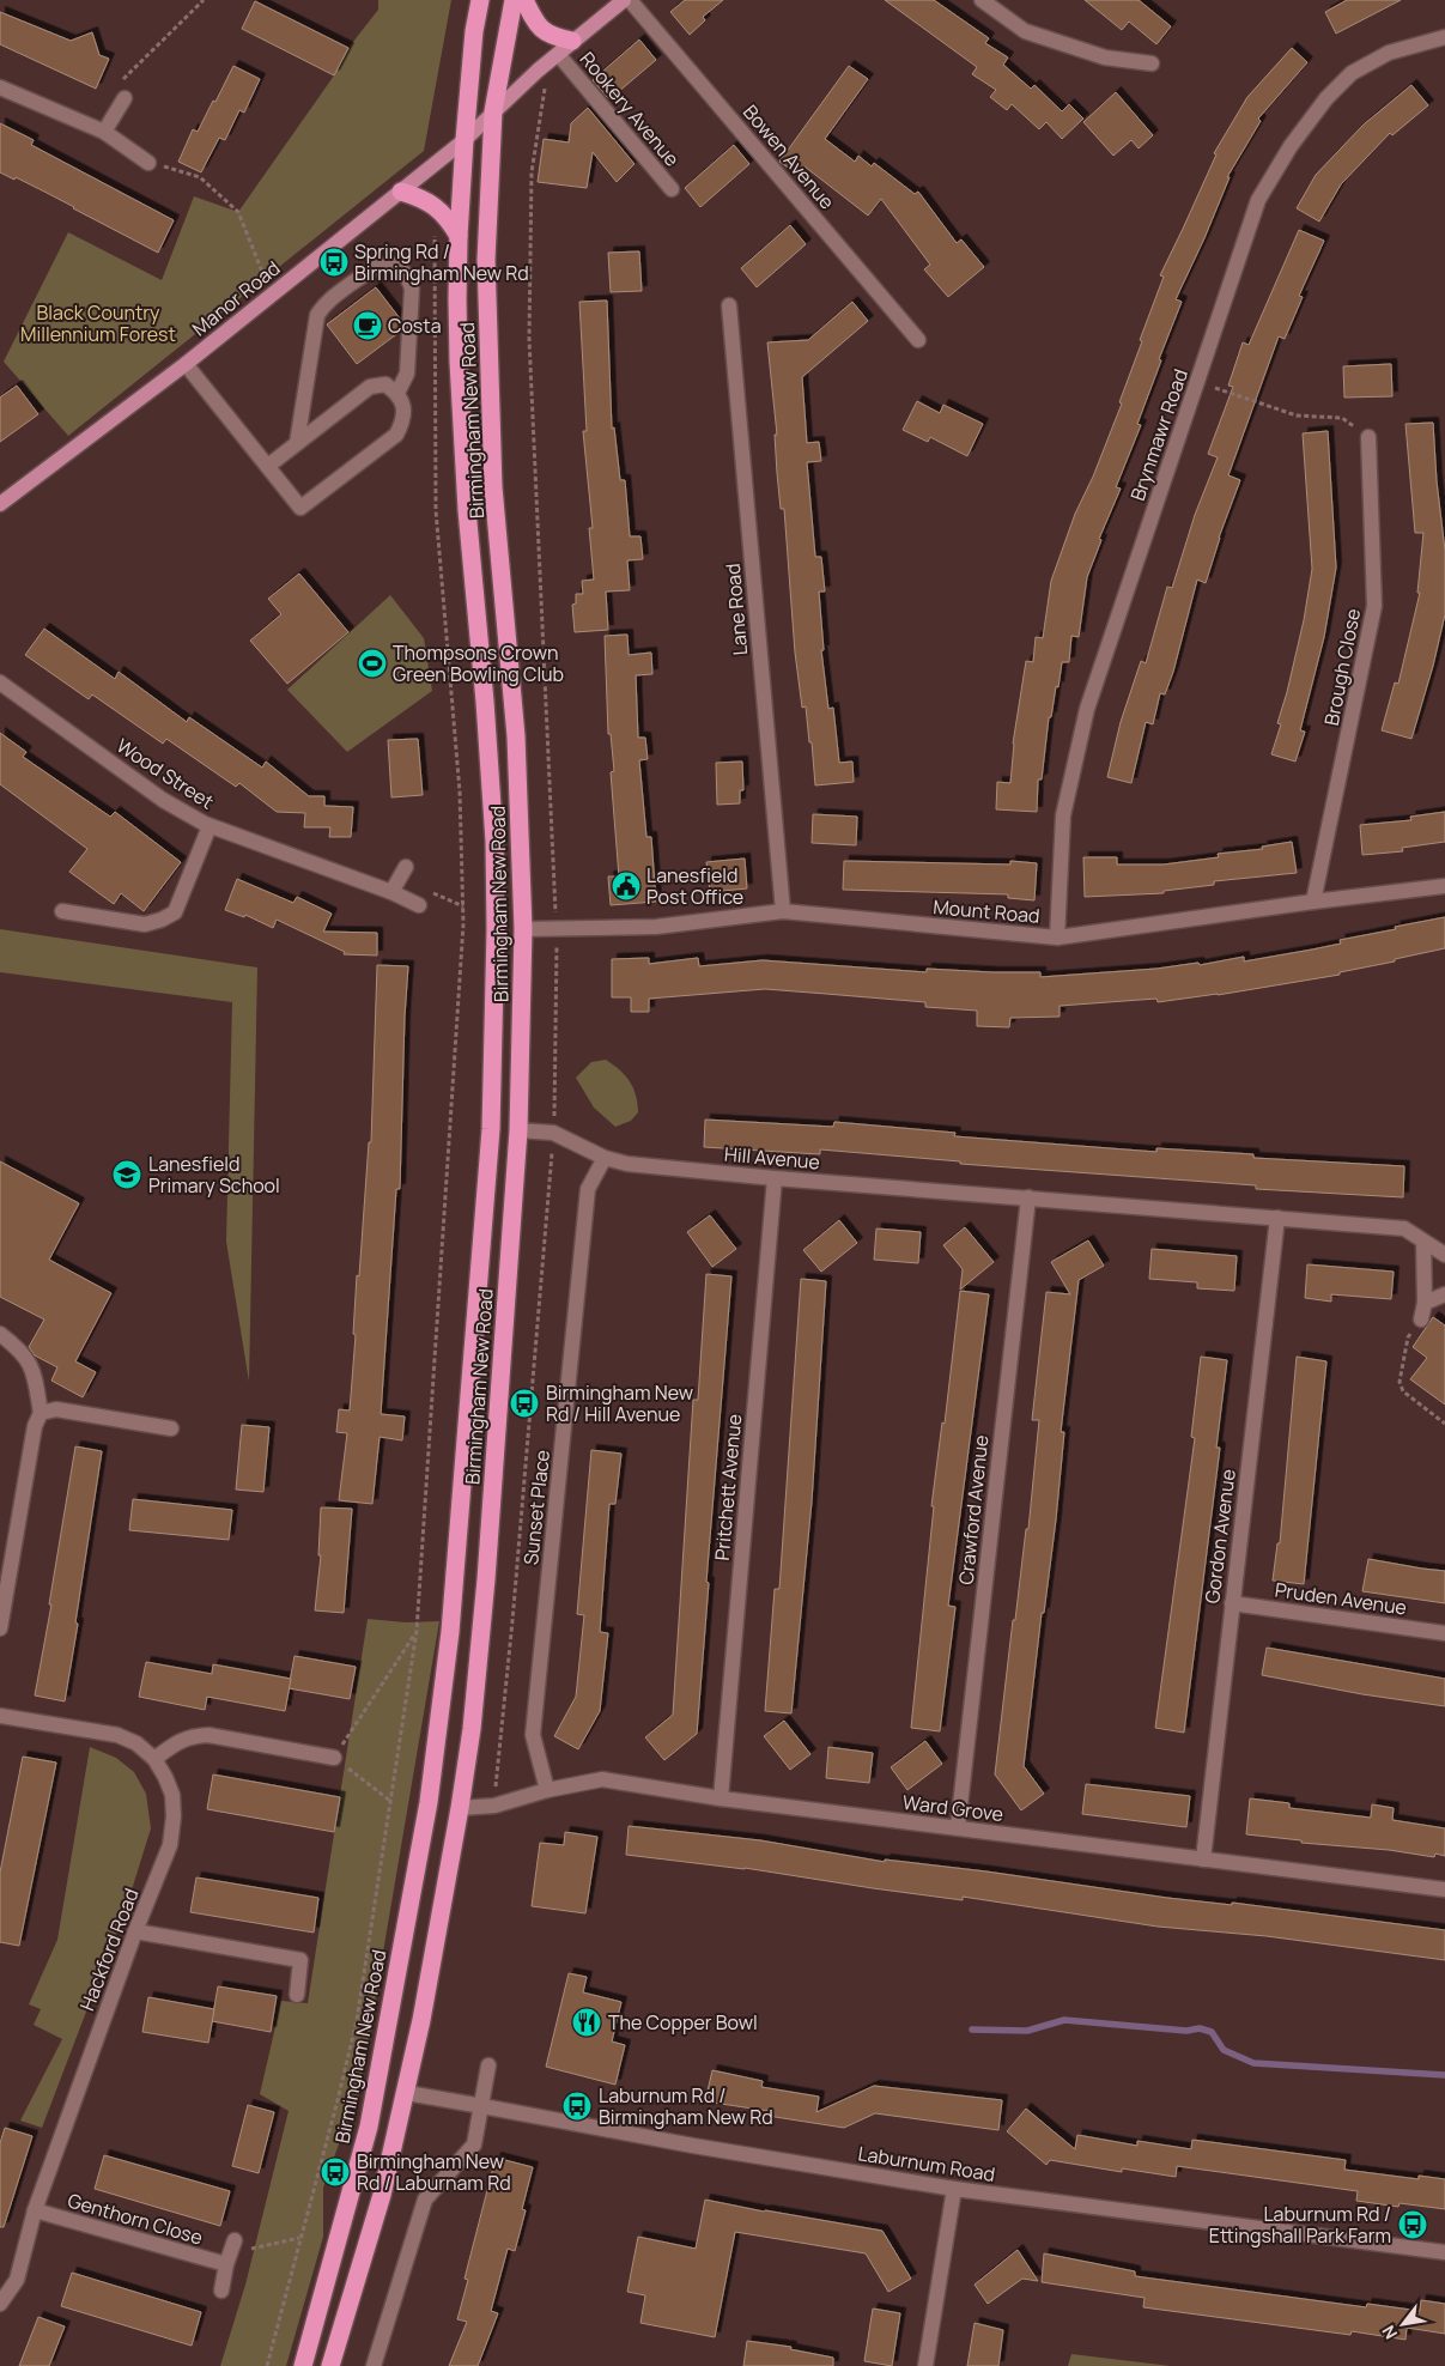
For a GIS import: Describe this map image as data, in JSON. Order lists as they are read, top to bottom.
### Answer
{
  "streets": {
    "highway": ["Birmingham New Road"],
    "main road": ["Manor Road"],
    "street": [
      "Rookery Avenue",
      "Bowen Avenue",
      "Brynmawr Road",
      "Lane Road",
      "Brough Close",
      "Wood Street",
      "Mount Road",
      "Hill Avenue",
      "Pritchett Avenue",
      "Sunset Place",
      "Crawford Avenue",
      "Gordon Avenue",
      "Pruden Avenue",
      "Ward Grove",
      "Hackford Road",
      "Laburnum Road",
      "Genthorn Close"
    ]
  },
  "crossings": [
    ["Rookery Avenue", "Manor Road"],
    ["Manor Road", "Birmingham New Road"],
    ["Birmingham New Road", "Mount Road"],
    ["Birmingham New Road", "Hill Avenue"],
    ["Birmingham New Road", "Ward Grove"],
    ["Birmingham New Road", "Laburnum Road"],
    ["Brynmawr Road", "Mount Road"],
    ["Lane Road", "Mount Road"],
    ["Brough Close", "Mount Road"],
    ["Hill Avenue", "Pritchett Avenue"],
    ["Hill Avenue", "Sunset Place"],
    ["Hill Avenue", "Crawford Avenue"],
    ["Hill Avenue", "Gordon Avenue"],
    ["Pritchett Avenue", "Ward Grove"],
    ["Sunset Place", "Ward Grove"],
    ["Crawford Avenue", "Ward Grove"],
    ["Gordon Avenue", "Pruden Avenue"],
    ["Gordon Avenue", "Ward Grove"],
    ["Hackford Road", "Genthorn Close"]
  ],
  "parks": ["Black Country Millennium Forest"],
  "places": {
    "bus stop": [
      "Spring Rd / Birmingham New Rd",
      "Birmingham New Rd / Hill Avenue",
      "Laburnum Rd / Birmingham New Rd",
      "Birmingham New Rd / Laburnam Rd",
      "Laburnum Rd / Ettingshall Park Farm"
    ],
    "cafe": ["Costa"],
    "sports": ["Thompsons Crown Green Bowling Club"],
    "public building": ["Lanesfield Post Office"],
    "school or university": ["Lanesfield Primary School"],
    "restaurant": ["The Copper Bowl"]
  },
  "north": "bottom left"
}
